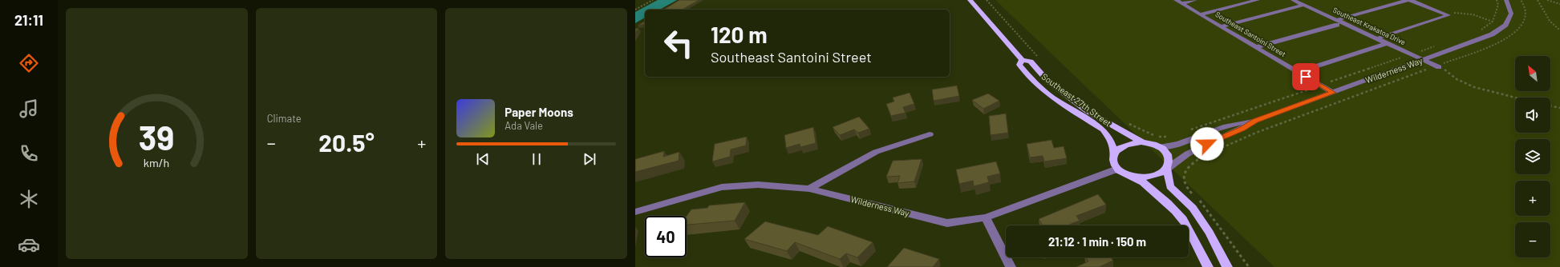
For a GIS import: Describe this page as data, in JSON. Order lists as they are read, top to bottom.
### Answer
{
  "streets": {
    "main road": ["Southeast 27th Street"],
    "street": ["Southeast Krakatoa Drive", "Southeast Santoini Street", "Wilderness Way"]
  },
  "crossings": [
    ["Southeast Krakatoa Drive", "Wilderness Way"],
    ["Southeast Santoini Street", "Wilderness Way"],
    ["Wilderness Way", "Southeast 27th Street"]
  ],
  "north": "top left",
  "page": {
    "tabs": "21:11",
    "tile": "Climate",
    "turn": ["120 m", "Southeast Santoini Street"],
    "map_buttons": ["+", "−"],
    "song": ["Paper Moons", "Ada Vale"],
    "heat": ["−", "20.5°", "+"],
    "limit": "40",
    "trip": "21:12 · 1 min · 150 m",
    "gauge": ["39", "km/h"]
  }
}
